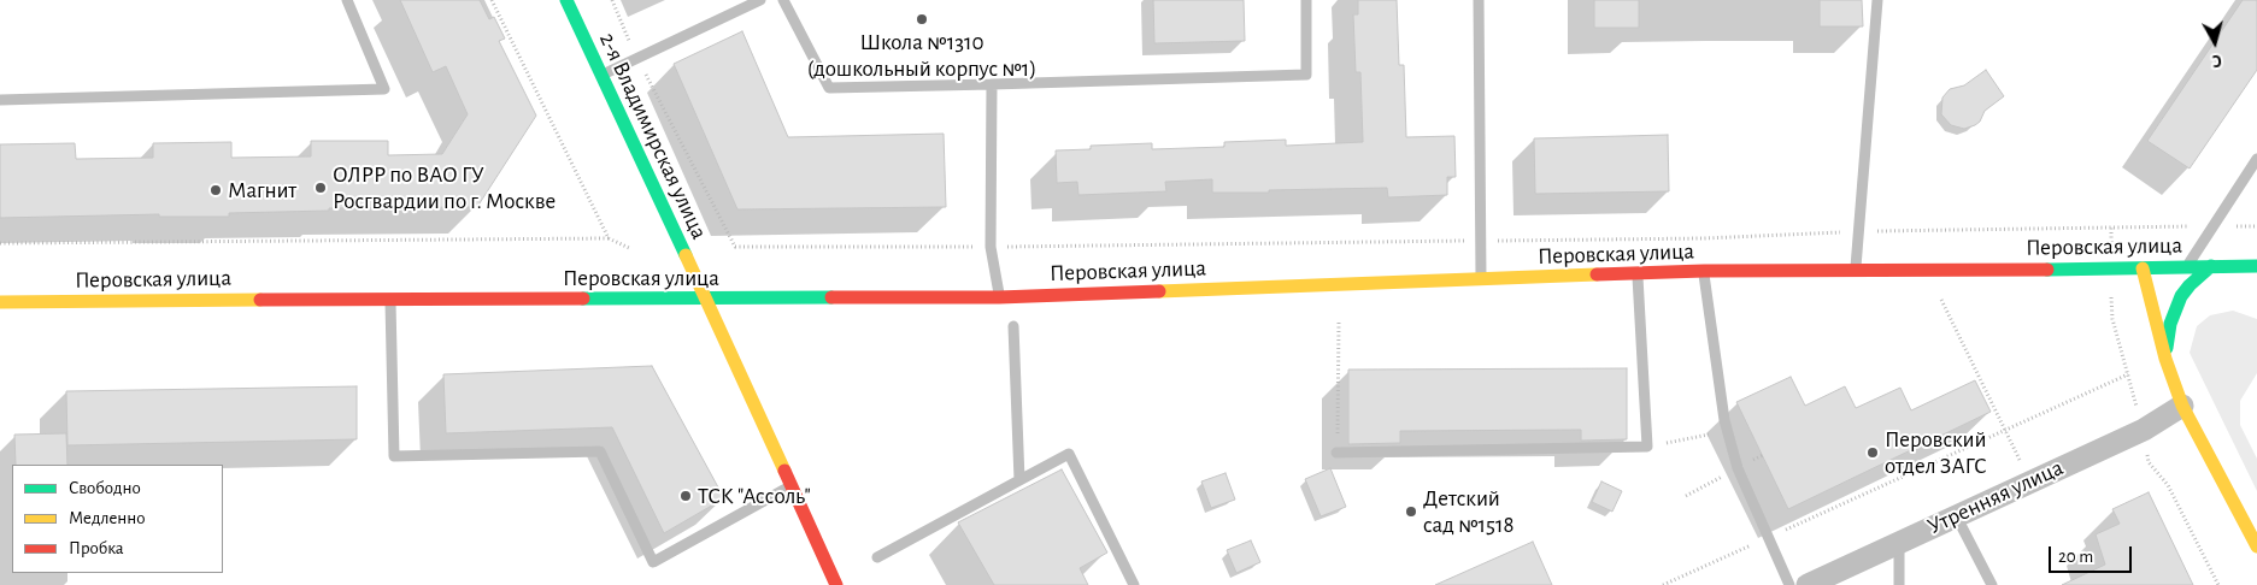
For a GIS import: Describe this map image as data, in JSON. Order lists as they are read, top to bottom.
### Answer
{
  "streets": {
    "main road": ["2-я Владимирская улица", "Перовская улица"],
    "street": ["Утренняя улица"]
  },
  "crossings": [
    ["2-я Владимирская улица", "Перовская улица"]
  ],
  "places": [
    "Школа №1310 (дошкольный корпус №1)",
    "ОЛРР по ВАО ГУ Росгвардии по г. Москве",
    "Магнит",
    "Перовский отдел ЗАГС",
    "ТСК \"Ассоль\"",
    "Детский сад №1518"
  ],
  "legend": ["Свободно", "Медленно", "Пробка"],
  "scale_bar": "20 m",
  "north": "bottom"
}
